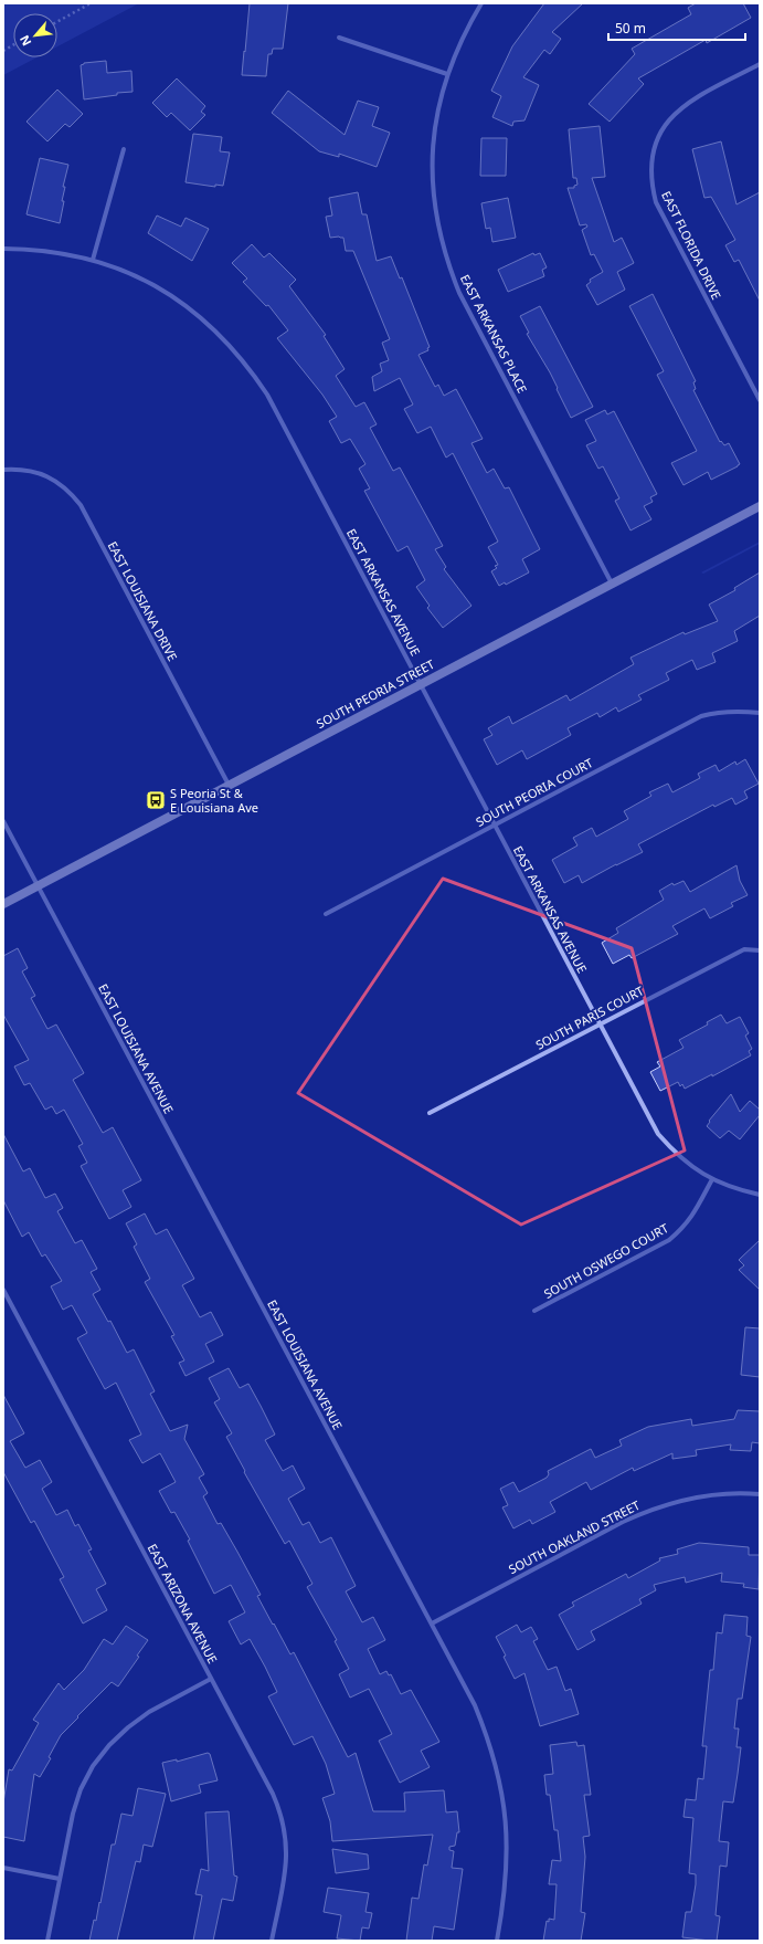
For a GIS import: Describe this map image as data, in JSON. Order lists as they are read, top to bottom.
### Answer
{
  "streets": {
    "main road": ["SOUTH PEORIA STREET"],
    "street": [
      "EAST FLORIDA DRIVE",
      "EAST ARKANSAS PLACE",
      "EAST ARKANSAS AVENUE",
      "EAST LOUISIANA DRIVE",
      "SOUTH PEORIA COURT",
      "SOUTH PARIS COURT",
      "EAST LOUISIANA AVENUE",
      "SOUTH OSWEGO COURT",
      "SOUTH OAKLAND STREET",
      "EAST ARIZONA AVENUE"
    ]
  },
  "crossings": [
    ["EAST ARKANSAS PLACE", "SOUTH PEORIA STREET"],
    ["EAST ARKANSAS AVENUE", "SOUTH PEORIA STREET"],
    ["EAST ARKANSAS AVENUE", "SOUTH PEORIA COURT"],
    ["EAST ARKANSAS AVENUE", "SOUTH PARIS COURT"],
    ["EAST ARKANSAS AVENUE", "SOUTH OSWEGO COURT"],
    ["EAST LOUISIANA DRIVE", "SOUTH PEORIA STREET"],
    ["SOUTH PEORIA STREET", "EAST LOUISIANA AVENUE"],
    ["EAST LOUISIANA AVENUE", "SOUTH OAKLAND STREET"]
  ],
  "places": {
    "bus stop": ["S Peoria St & E Louisiana Ave"]
  },
  "scale_bar": "50 m",
  "north": "bottom left"
}
